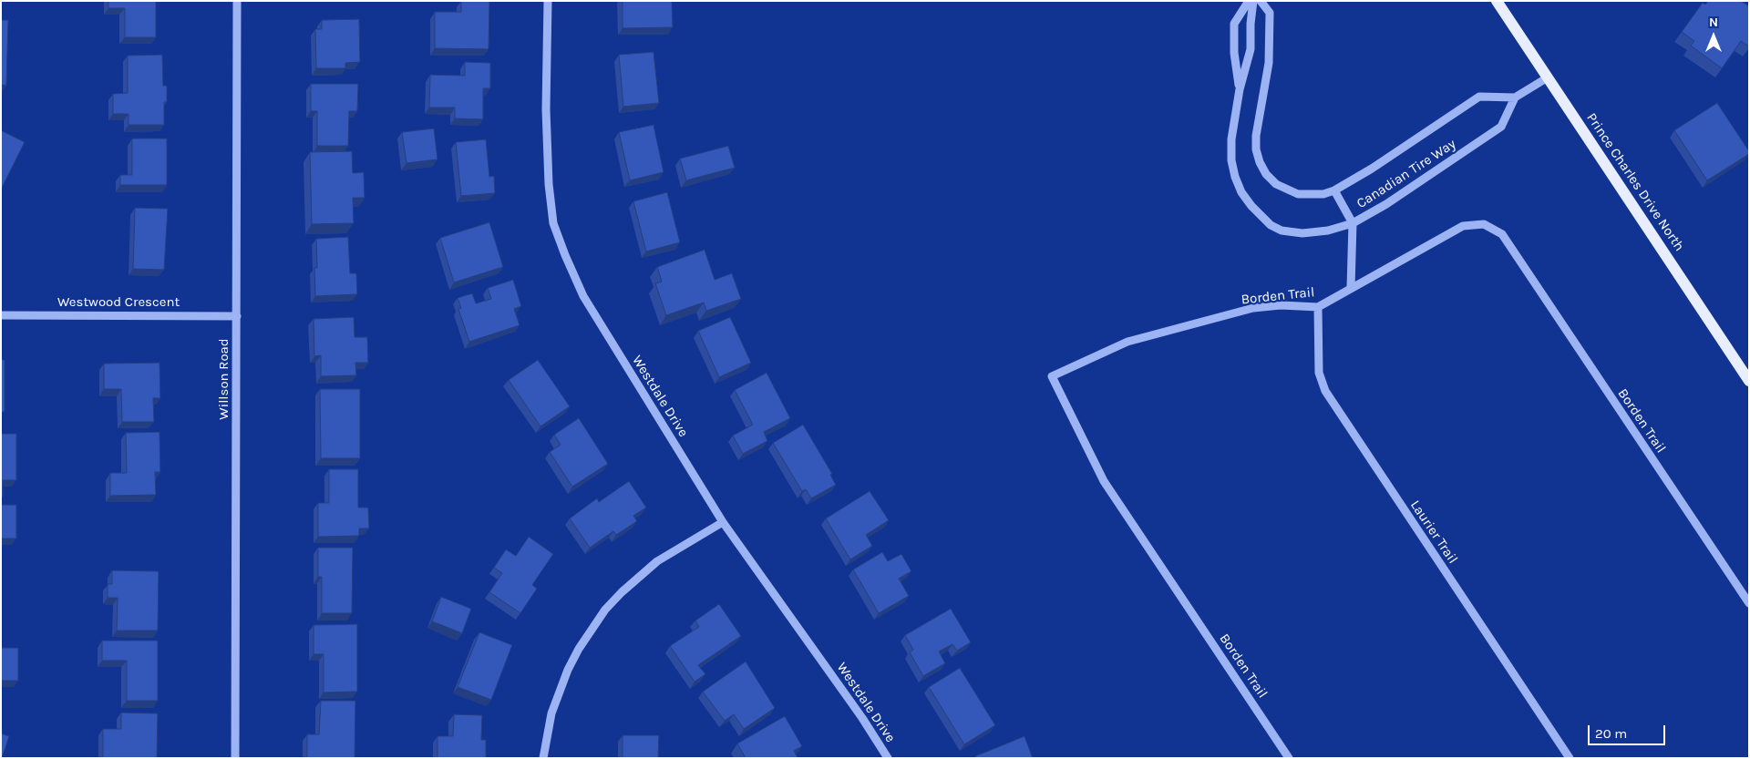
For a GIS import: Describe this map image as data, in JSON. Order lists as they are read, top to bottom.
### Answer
{
  "streets": {
    "main road": ["Prince Charles Drive North"],
    "street": [
      "Canadian Tire Way",
      "Borden Trail",
      "Westwood Crescent",
      "Willson Road",
      "Westdale Drive",
      "Laurier Trail"
    ]
  },
  "crossings": [
    ["Canadian Tire Way", "Borden Trail"],
    ["Borden Trail", "Laurier Trail"],
    ["Westwood Crescent", "Willson Road"]
  ],
  "scale_bar": "20 m",
  "north": "top"
}
